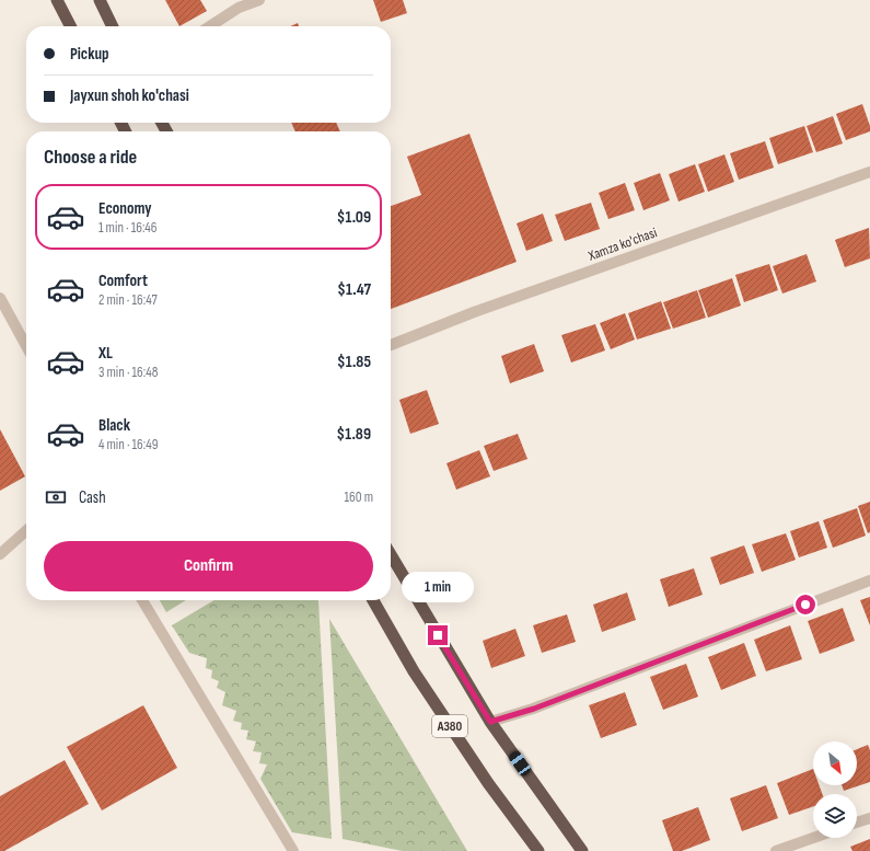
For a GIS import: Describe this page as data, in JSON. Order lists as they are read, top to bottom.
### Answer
{
  "streets": {
    "highway": ["A380"],
    "street": ["Xamza ko'chasi"]
  },
  "north": "bottom right",
  "page": {
    "banner": ["Pickup", "Jayxun shoh ko'chasi"],
    "heading": "Choose a ride",
    "list": [
      {
        "name": "Economy",
        "note": "1 min · 16:46",
        "value": "$1.09"
      },
      {
        "name": "Comfort",
        "note": "2 min · 16:47",
        "value": "$1.47"
      },
      {
        "name": "XL",
        "note": "3 min · 16:48",
        "value": "$1.85"
      },
      {
        "name": "Black",
        "note": "4 min · 16:49",
        "value": "$1.89"
      }
    ],
    "pay": ["Cash", "160 m"],
    "buttons": "Confirm",
    "bubble": "1 min"
  }
}
